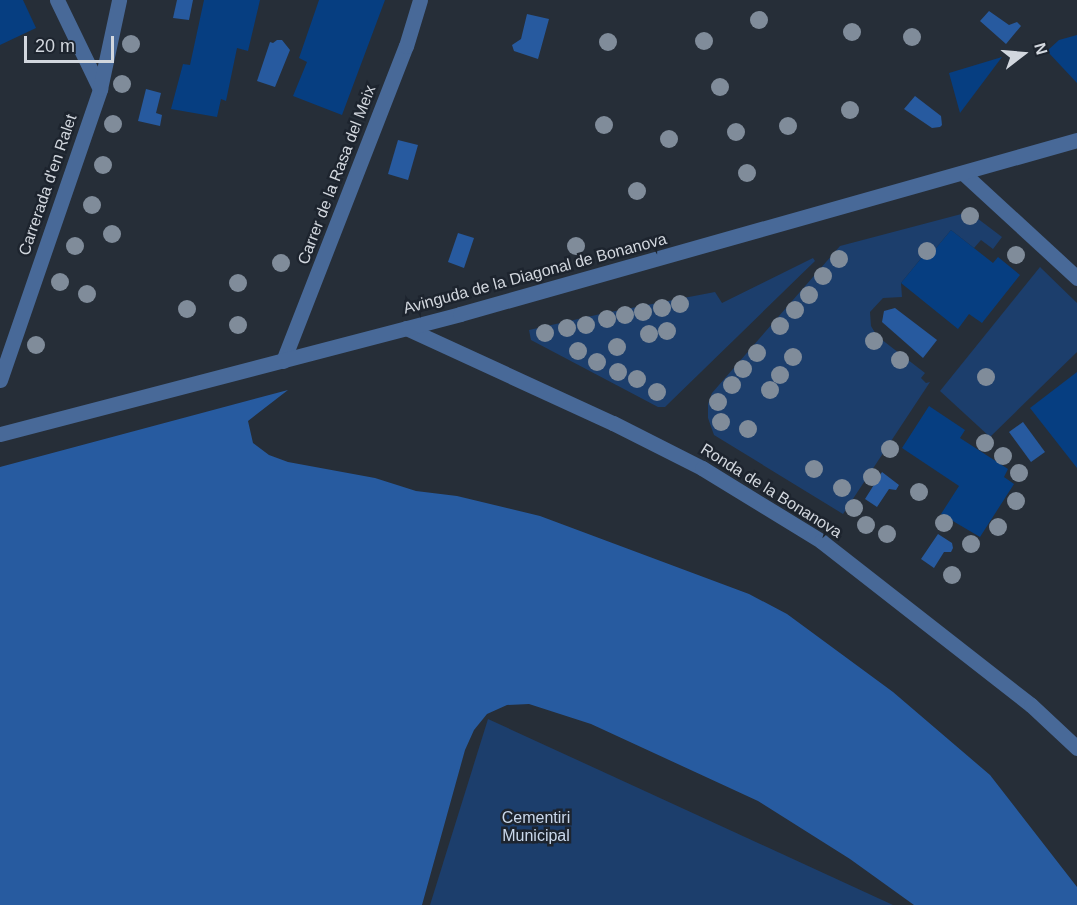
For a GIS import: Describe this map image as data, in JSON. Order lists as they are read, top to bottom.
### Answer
{
  "streets": {
    "street": [
      "Carrer de la Rasa del Meix",
      "Carrerada d'en Ralet",
      "Avinguda de la Diagonal de Bonanova",
      "Ronda de la Bonanova"
    ]
  },
  "crossings": [
    ["Carrer de la Rasa del Meix", "Avinguda de la Diagonal de Bonanova"],
    ["Avinguda de la Diagonal de Bonanova", "Ronda de la Bonanova"]
  ],
  "parks": ["Cementiri Municipal"],
  "scale_bar": "20 m",
  "north": "right"
}
